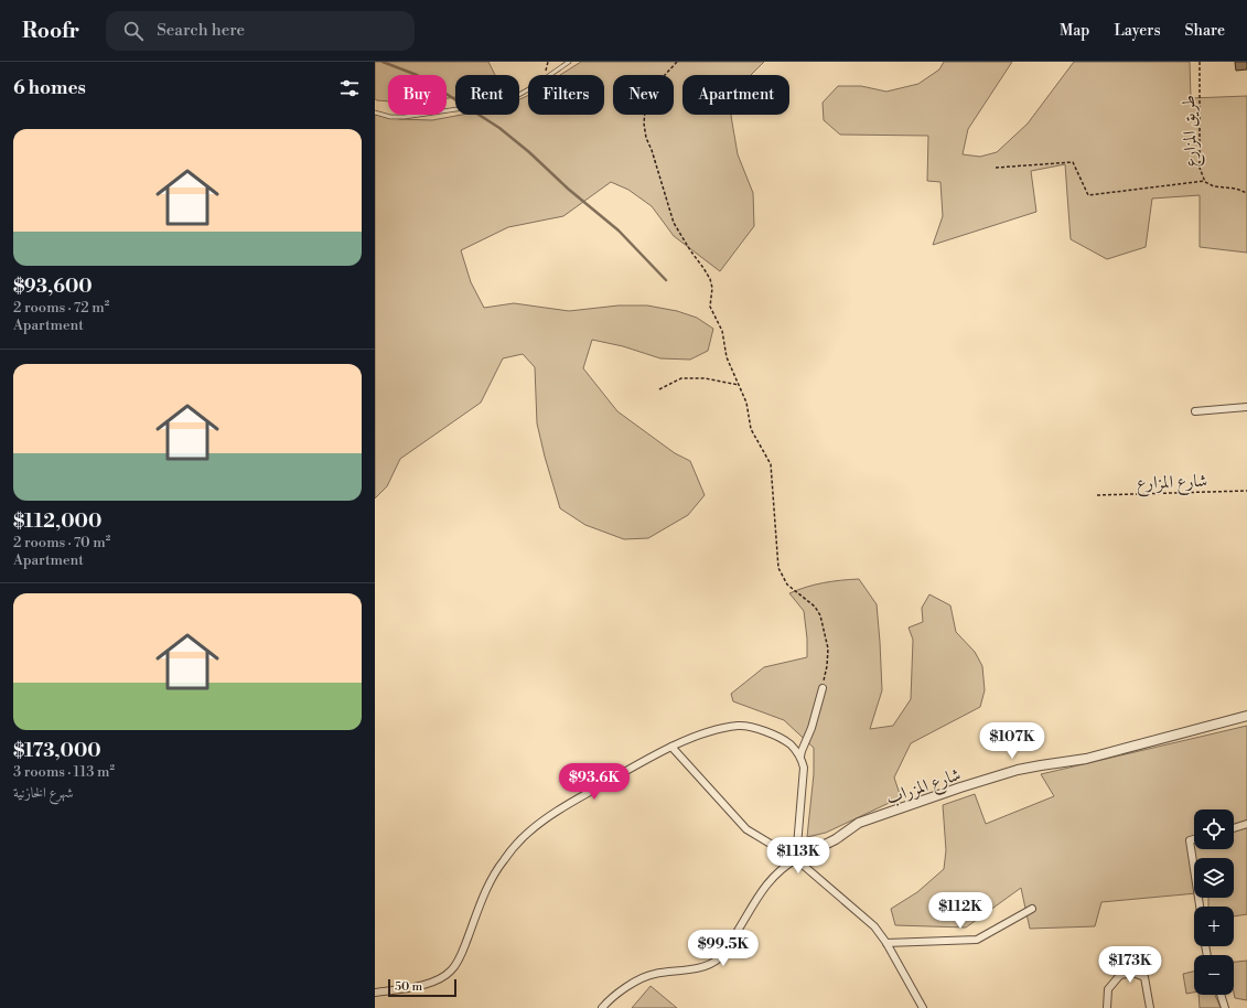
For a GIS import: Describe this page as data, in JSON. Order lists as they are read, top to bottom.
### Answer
{
  "streets": {
    "street": ["شارع المزراب"],
    "path": ["طريق المزارع", "شارع المزارع"]
  },
  "scale_bar": "50 m",
  "page": {
    "header": "Roofr",
    "search": "Search here",
    "nav": ["Map", "Layers", "Share"],
    "heading": "6 homes",
    "chip": [
      "Buy",
      "Rent",
      "Filters",
      "New",
      "Apartment"
    ],
    "list": [
      {
        "name": "$93,600",
        "note": "2 rooms · 72 m² · Apartment"
      },
      {
        "name": "$112,000",
        "note": "2 rooms · 70 m² · Apartment"
      },
      {
        "name": "$173,000",
        "note": "3 rooms · 113 m² · شهرع الخازنية"
      }
    ],
    "price": [
      "$107K",
      "$93.6K",
      "$113K",
      "$112K",
      "$99.5K",
      "$173K"
    ],
    "map_buttons": ["+", "−"],
    "scale": "50 m"
  }
}
